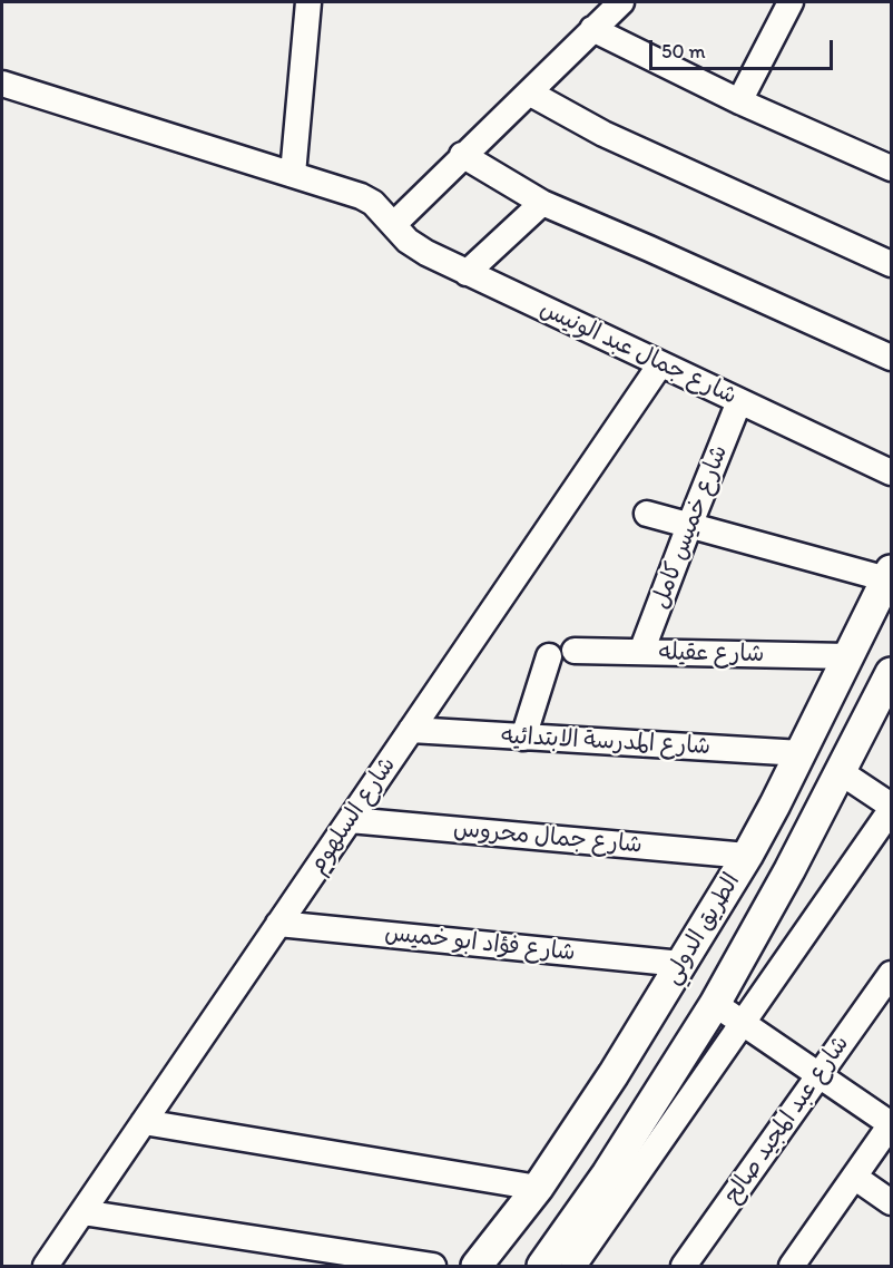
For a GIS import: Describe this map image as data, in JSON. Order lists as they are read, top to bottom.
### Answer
{
  "streets": {
    "street": [
      "شارع جمال عبد الونيس",
      "شارع خميس كامل",
      "شارع عقيله",
      "شارع المدرسة الابتدائيه",
      "شارع السلهوم",
      "شارع جمال محروس",
      "الطريق الدولي",
      "شارع فؤاد ابو خميس",
      "شارع عبد المجيد صالح"
    ]
  },
  "crossings": [
    ["شارع جمال عبد الونيس", "شارع خميس كامل"],
    ["شارع جمال عبد الونيس", "شارع السلهوم"],
    ["شارع خميس كامل", "شارع عقيله"],
    ["شارع عقيله", "الطريق الدولي"],
    ["شارع المدرسة الابتدائيه", "شارع السلهوم"],
    ["شارع المدرسة الابتدائيه", "الطريق الدولي"],
    ["شارع السلهوم", "شارع جمال محروس"],
    ["شارع السلهوم", "شارع فؤاد ابو خميس"],
    ["شارع جمال محروس", "الطريق الدولي"],
    ["الطريق الدولي", "شارع فؤاد ابو خميس"]
  ],
  "scale_bar": "50 m"
}
